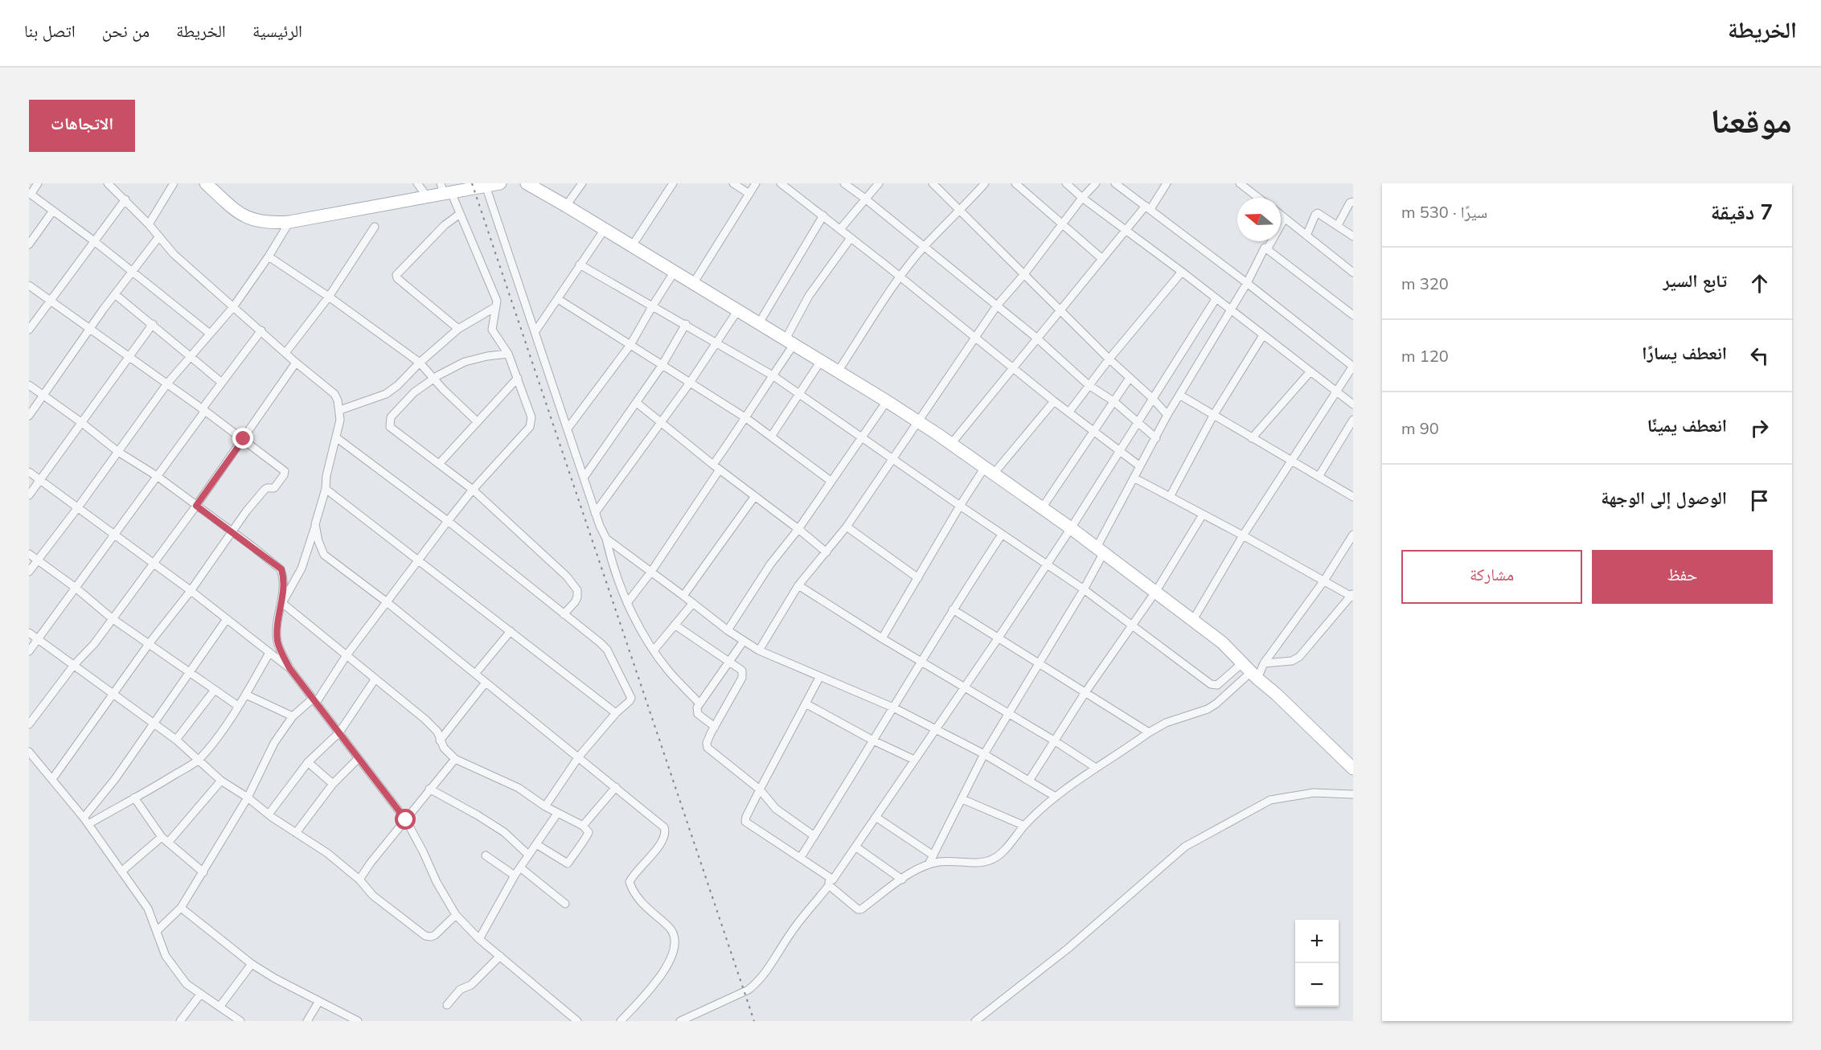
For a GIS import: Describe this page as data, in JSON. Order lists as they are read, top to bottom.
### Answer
{
  "north": "left",
  "page": {
    "header": "الخريطة",
    "nav": [
      "الرئيسية",
      "الخريطة",
      "من نحن",
      "اتصل بنا"
    ],
    "title": "موقعنا",
    "buttons": [
      "الاتجاهات",
      ["حفظ", "مشاركة"]
    ],
    "heading": ["7 دقيقة", "سيرًا · 530 m"],
    "list": [
      ["تابع السير", "320 m"],
      ["انعطف يسارًا", "120 m"],
      ["انعطف يمينًا", "90 m"],
      "الوصول إلى الوجهة"
    ],
    "map_buttons": ["+", "−"]
  }
}
